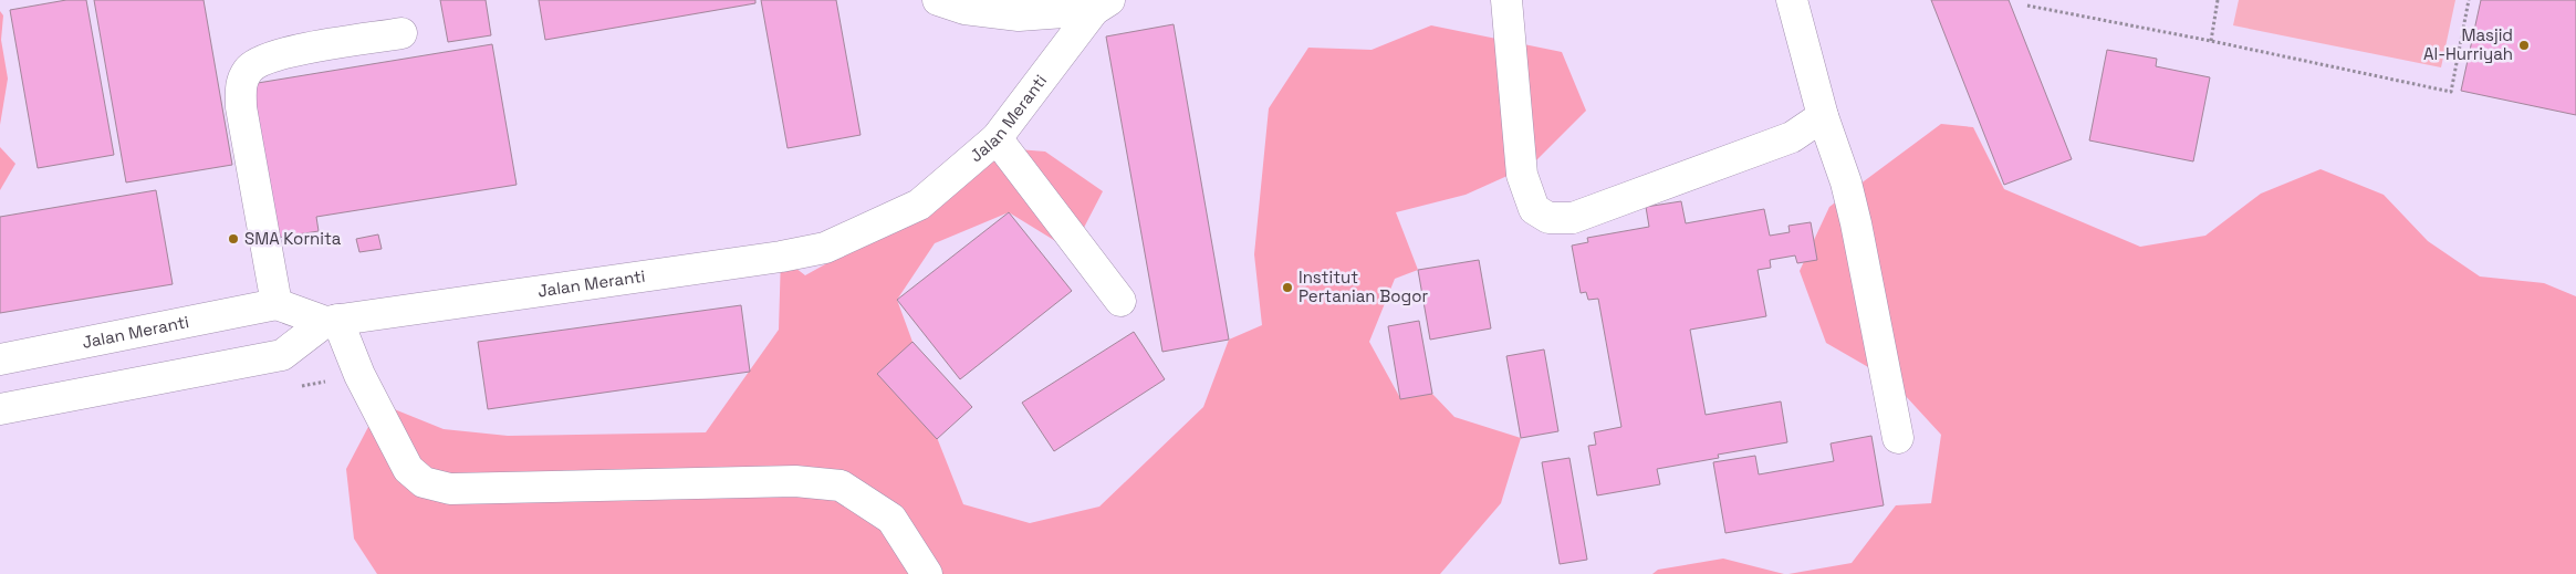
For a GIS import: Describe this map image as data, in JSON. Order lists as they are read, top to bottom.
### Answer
{
  "streets": {
    "lane": ["Jalan Meranti"]
  },
  "places": ["Masjid Al-Hurriyah", "SMA Kornita", "Institut Pertanian Bogor"]
}
